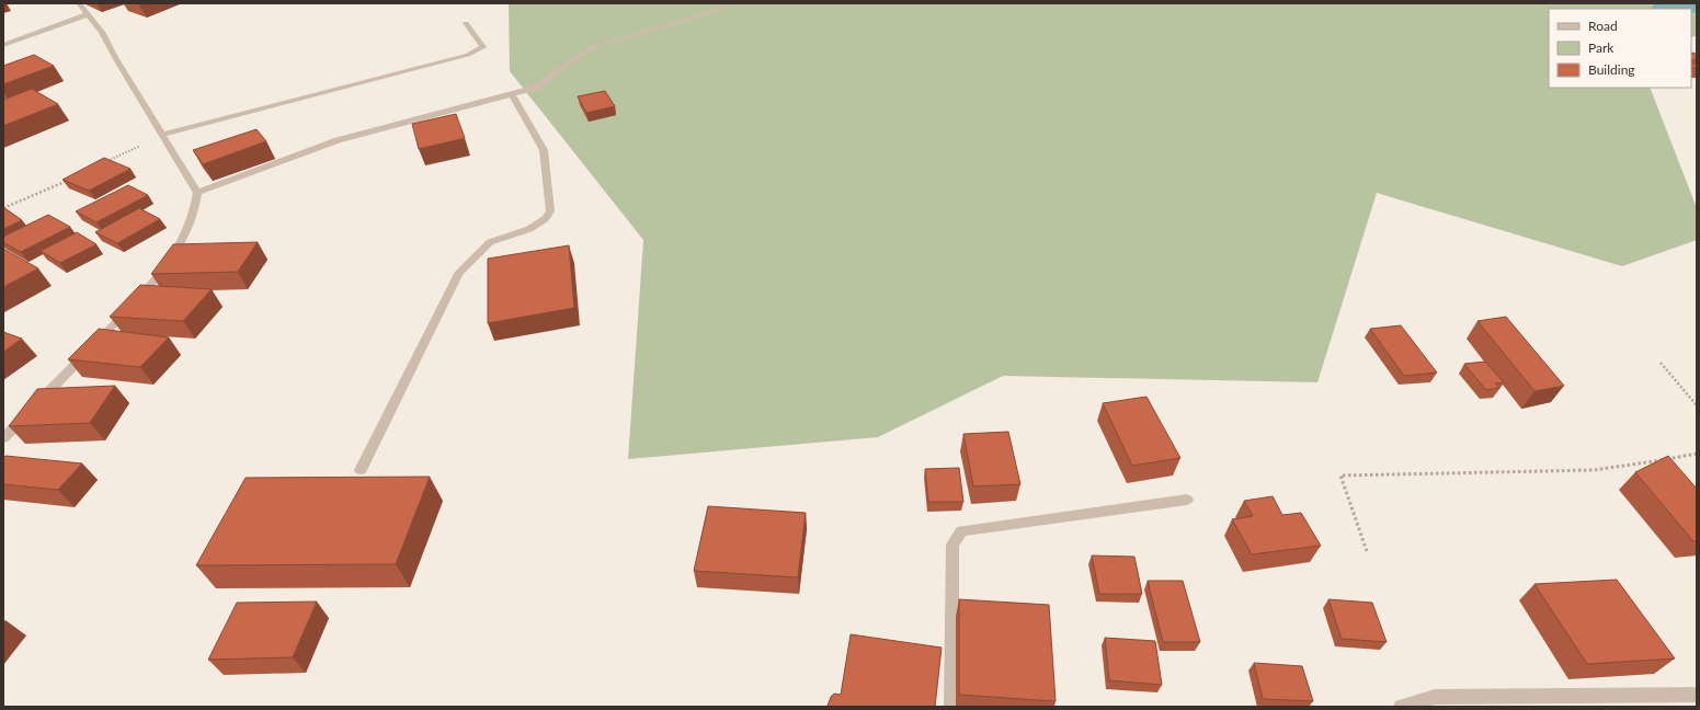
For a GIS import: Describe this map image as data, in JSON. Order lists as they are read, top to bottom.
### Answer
{
  "legend": ["Road", "Park", "Building"]
}
